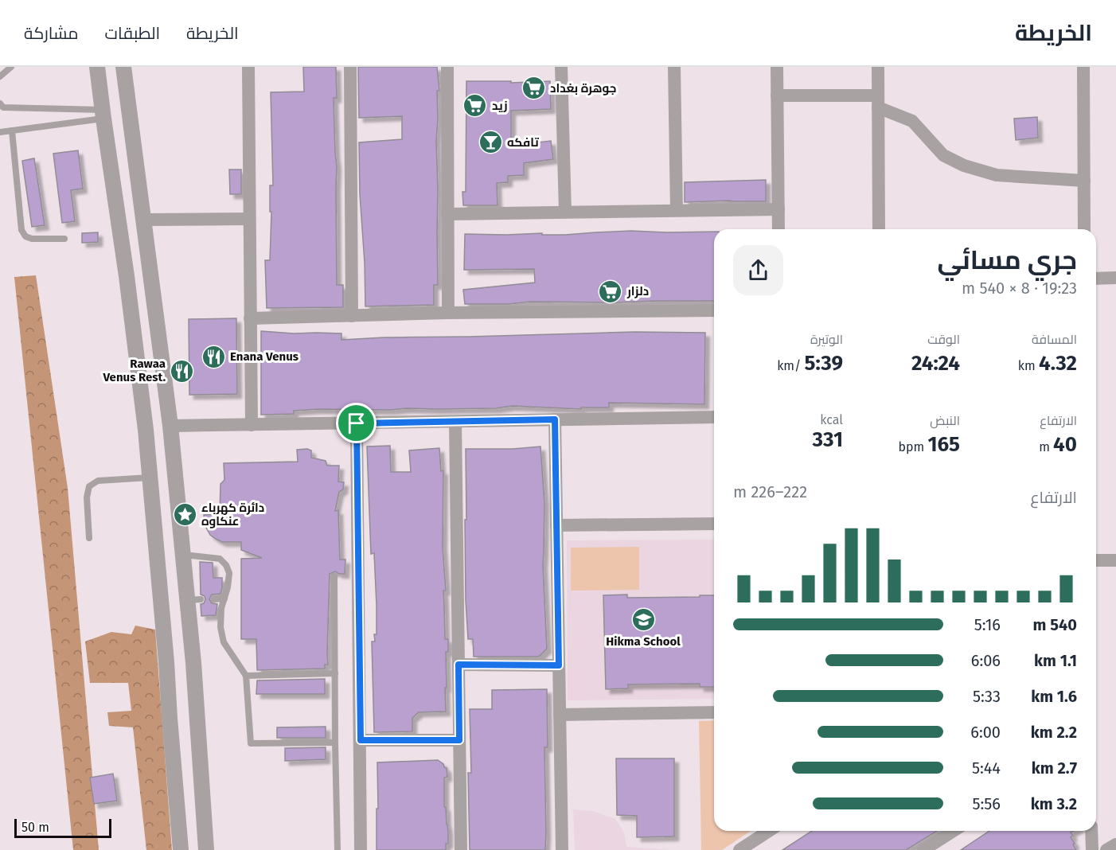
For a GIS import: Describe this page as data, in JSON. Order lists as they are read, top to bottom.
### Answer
{
  "places": {
    "supermarket": ["جوهرة بغداد", "زيد", "دلزار"],
    "bar": ["تافكه"],
    "restaurant": ["Enana Venus", "Rawaa Venus Rest."],
    "place": ["دائرة كهرباء عنكاوه"],
    "school or university": ["Hikma School"]
  },
  "scale_bar": "50 m",
  "page": {
    "header": "الخريطة",
    "nav": ["الخريطة", "الطبقات", "مشاركة"],
    "heading": ["جري مسائي", "19:23 · 8 × 540 m"],
    "stats": [
      ["المسافة", "4.32 km"],
      ["الوقت", "24:24"],
      ["الوتيرة", "5:39 /km"],
      ["الارتفاع", "40 m"],
      ["النبض", "165 bpm"],
      ["kcal", "331"]
    ],
    "chart": ["الارتفاع", "222–226 m"],
    "list": [
      {
        "name": "540 m",
        "note": "5:16"
      },
      {
        "name": "1.1 km",
        "note": "6:06"
      },
      {
        "name": "1.6 km",
        "note": "5:33"
      },
      {
        "name": "2.2 km",
        "note": "6:00"
      },
      {
        "name": "2.7 km",
        "note": "5:44"
      },
      {
        "name": "3.2 km",
        "note": "5:56"
      }
    ],
    "scale": "50 m"
  }
}
